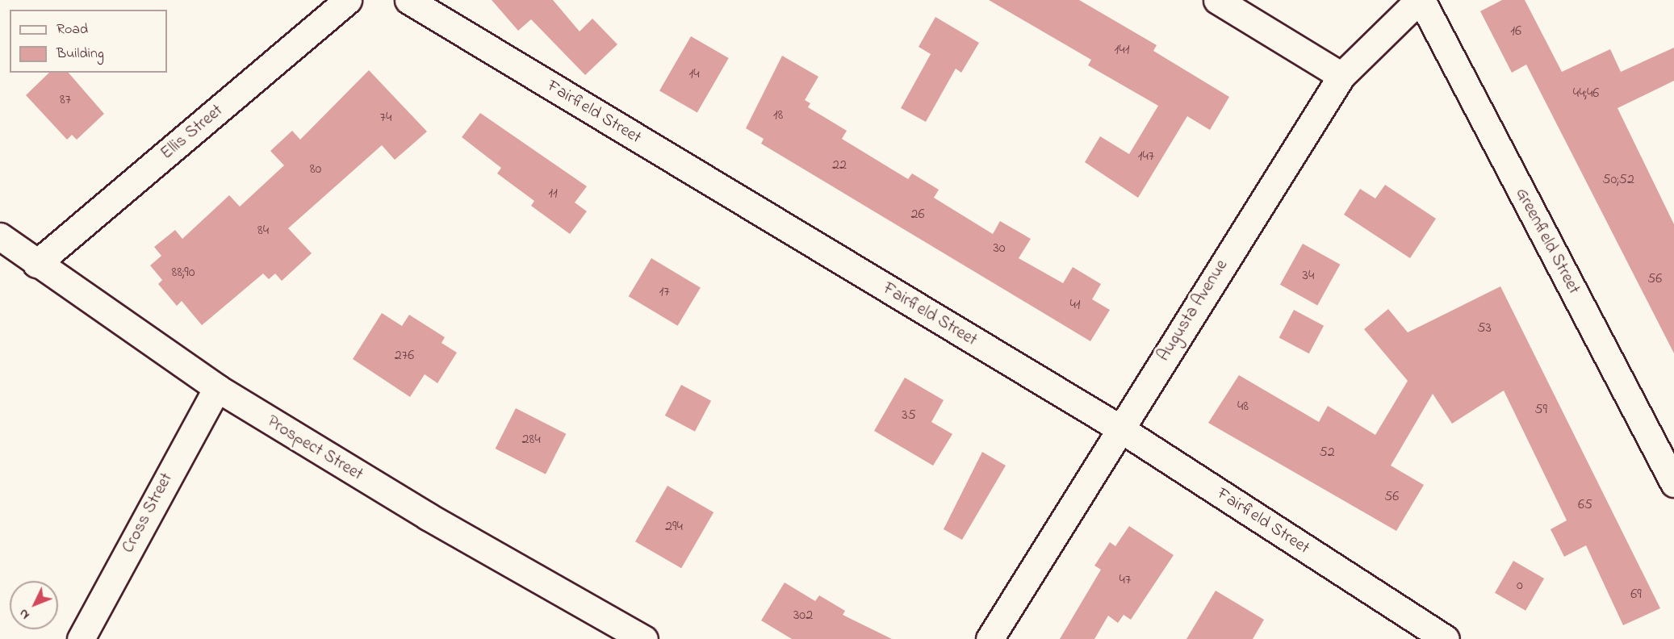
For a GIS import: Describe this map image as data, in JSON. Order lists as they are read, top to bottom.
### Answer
{
  "streets": {
    "street": [
      "Fairfield Street",
      "Ellis Street",
      "Greenfield Street",
      "Augusta Avenue",
      "Prospect Street",
      "Cross Street"
    ]
  },
  "crossings": [
    ["Fairfield Street", "Augusta Avenue"],
    ["Ellis Street", "Prospect Street"],
    ["Greenfield Street", "Augusta Avenue"],
    ["Prospect Street", "Cross Street"]
  ],
  "house_numbers": [
    "16",
    "141",
    "14",
    "44;46",
    "87",
    "18",
    "74",
    "147",
    "22",
    "80",
    "50;52",
    "11",
    "26",
    "84",
    "30",
    "88;90",
    "34",
    "56",
    "17",
    "41",
    "53",
    "276",
    "48",
    "59",
    "35",
    "284",
    "52",
    "56",
    "65",
    "294",
    "47",
    "0",
    "69",
    "302"
  ],
  "legend": ["Road", "Building"],
  "north": "bottom left"
}
